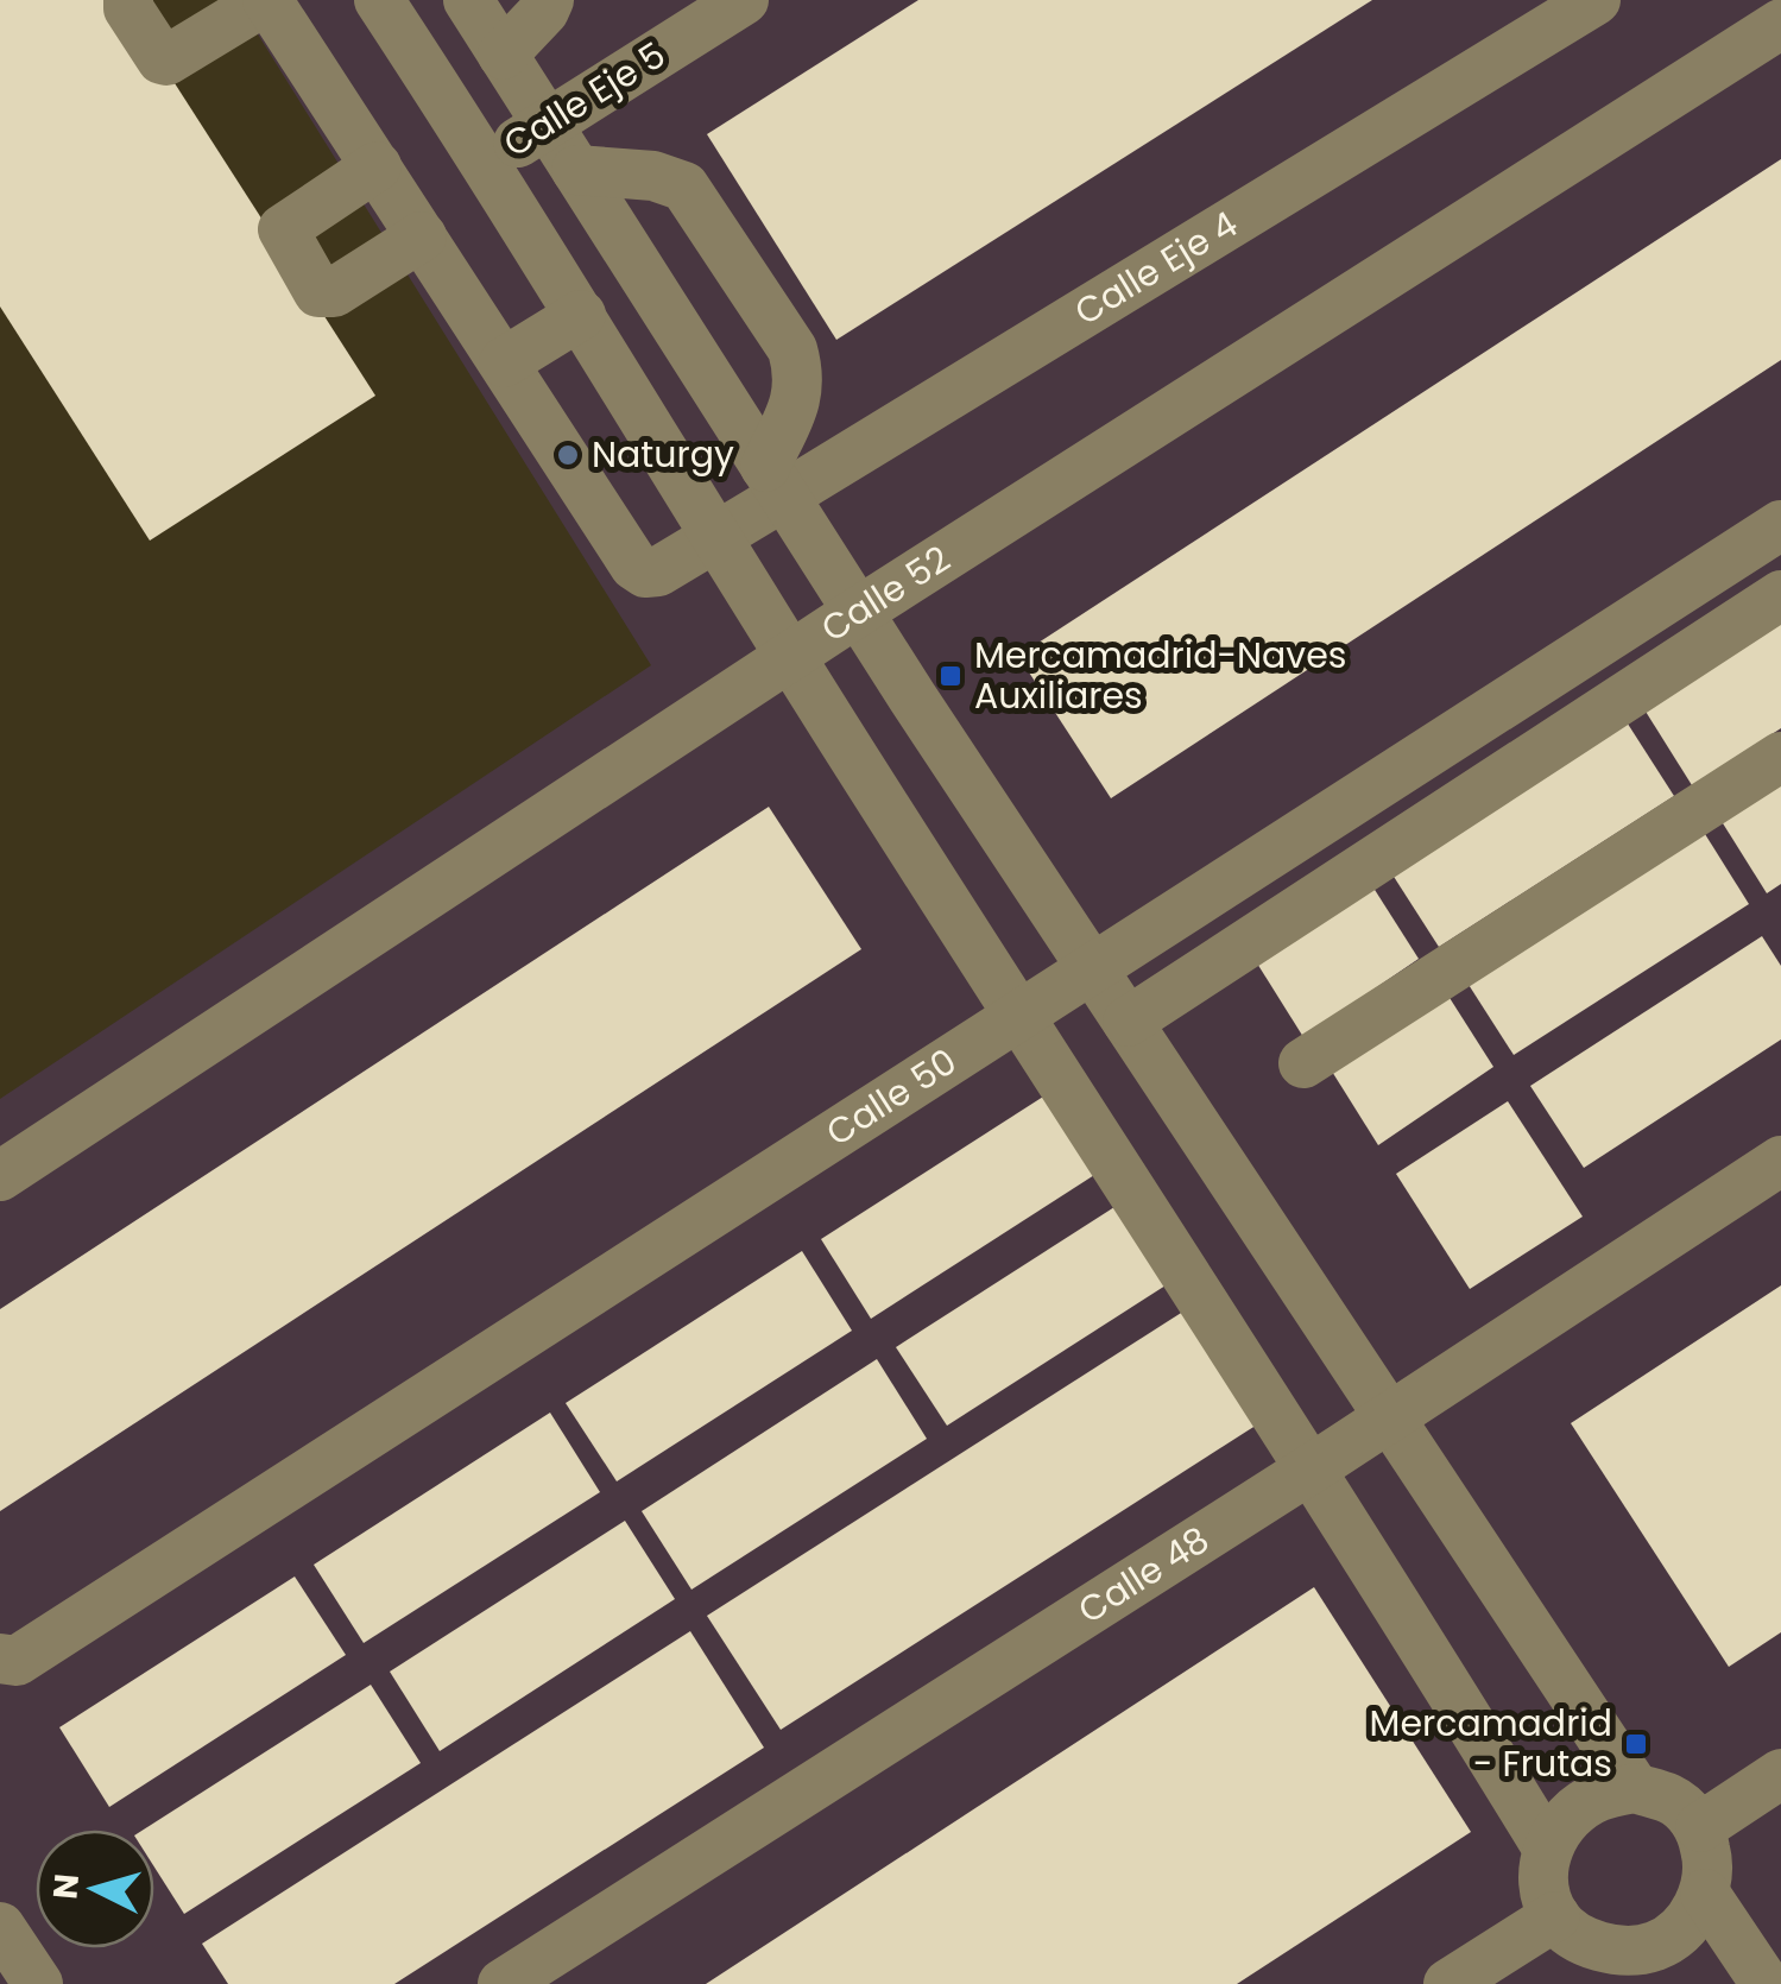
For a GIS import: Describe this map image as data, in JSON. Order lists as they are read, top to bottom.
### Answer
{
  "streets": {
    "street": [
      "Calle Eje 5",
      "Calle Eje 4",
      "Calle 52",
      "Calle 50",
      "Calle 48"
    ]
  },
  "places": {
    "other": ["Naturgy"],
    "transit": ["Mercamadrid-Naves Auxiliares", "Mercamadrid - Frutas"]
  },
  "north": "left"
}
